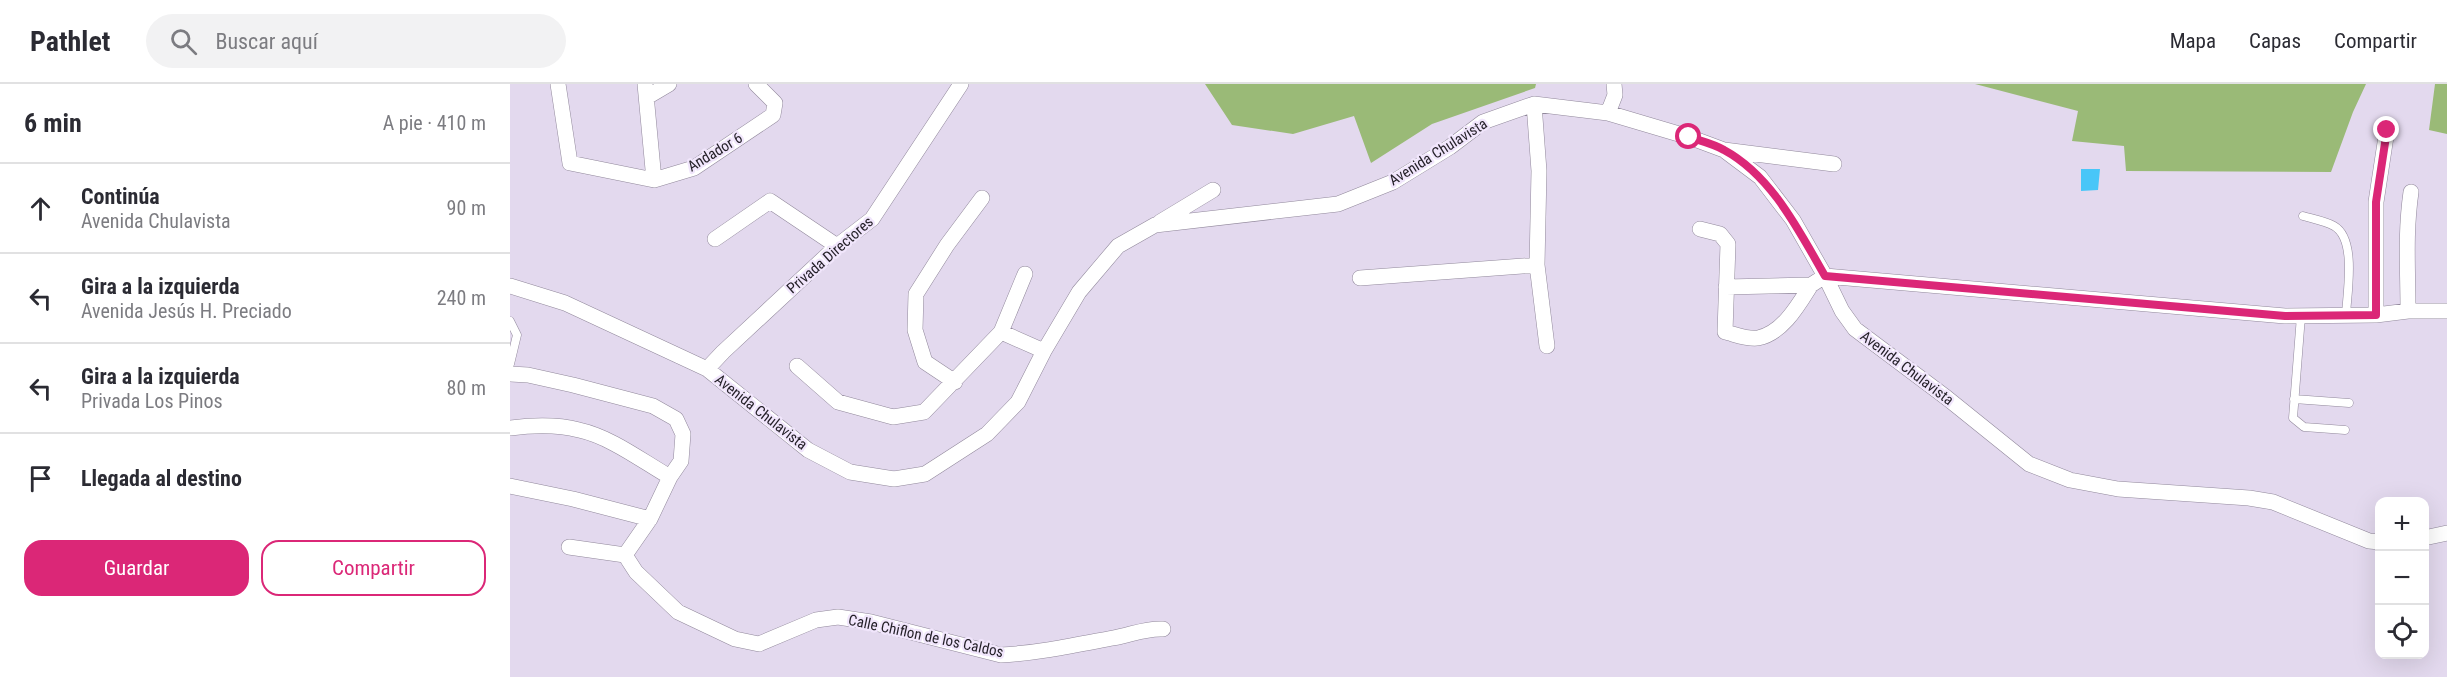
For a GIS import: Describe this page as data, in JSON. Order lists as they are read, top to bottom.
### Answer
{
  "streets": {
    "street": [
      "Andador 6",
      "Avenida Chulavista",
      "Privada Directores",
      "Calle Chiflon de los Caldos"
    ]
  },
  "crossings": [
    ["Avenida Chulavista", "Privada Directores"]
  ],
  "page": {
    "header": "Pathlet",
    "search": "Buscar aquí",
    "nav": ["Mapa", "Capas", "Compartir"],
    "heading": ["6 min", "A pie · 410 m"],
    "list": [
      ["Continúa", "Avenida Chulavista", "90 m"],
      ["Gira a la izquierda", "Avenida Jesús H. Preciado", "240 m"],
      ["Gira a la izquierda", "Privada Los Pinos", "80 m"],
      "Llegada al destino"
    ],
    "map_buttons": ["+", "−"],
    "buttons": ["Guardar", "Compartir"]
  }
}
